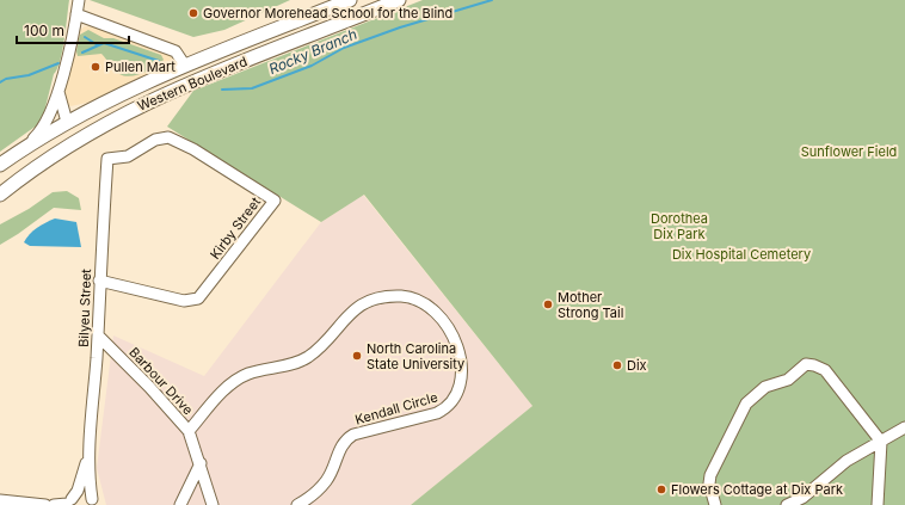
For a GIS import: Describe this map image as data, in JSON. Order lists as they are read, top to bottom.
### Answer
{
  "streets": {
    "main road": ["Western Boulevard"],
    "street": [
      "Kirby Street",
      "Bilyeu Street",
      "Barbour Drive",
      "Kendall Circle"
    ]
  },
  "crossings": [
    ["Kirby Street", "Bilyeu Street"],
    ["Bilyeu Street", "Barbour Drive"],
    ["Barbour Drive", "Kendall Circle"]
  ],
  "water": ["Rocky Branch"],
  "parks": ["Sunflower Field", "Dorothea Dix Park", "Dix Hospital Cemetery"],
  "places": [
    "Governor Morehead School for the Blind",
    "Pullen Mart",
    "Mother Strong Tail",
    "North Carolina State University",
    "Dix",
    "Flowers Cottage at Dix Park"
  ],
  "scale_bar": "100 m"
}
